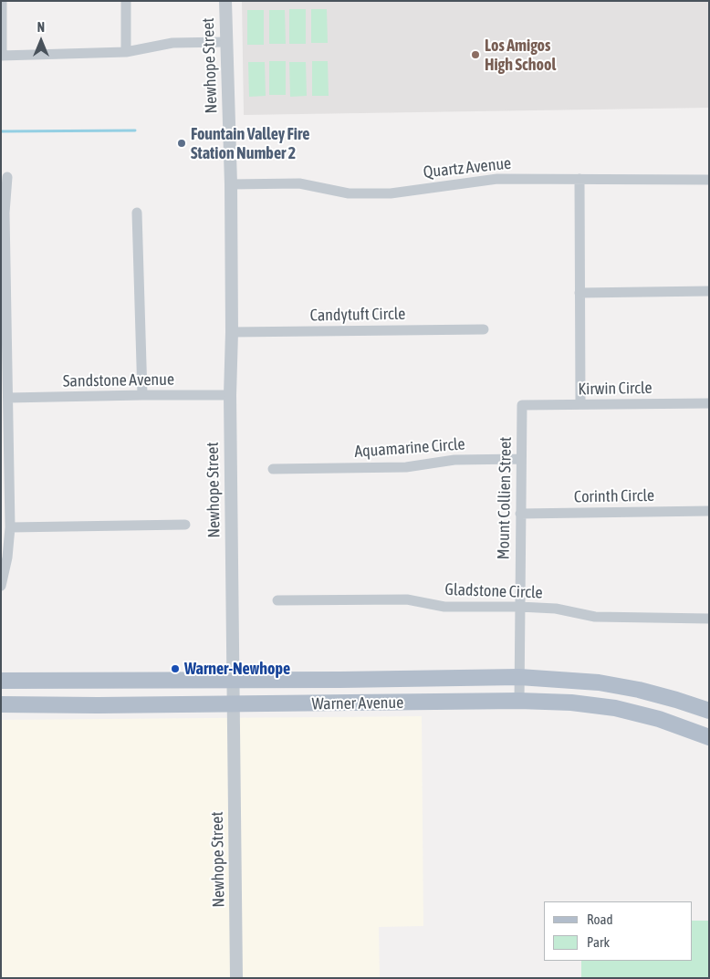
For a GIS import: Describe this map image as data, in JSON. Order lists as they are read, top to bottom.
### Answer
{
  "streets": {
    "main road": ["Warner Avenue"],
    "street": [
      "Newhope Street",
      "Quartz Avenue",
      "Candytuft Circle",
      "Sandstone Avenue",
      "Kirwin Circle",
      "Aquamarine Circle",
      "Corinth Circle",
      "Mount Collien Street",
      "Gladstone Circle"
    ]
  },
  "crossings": [
    ["Newhope Street", "Quartz Avenue"],
    ["Newhope Street", "Candytuft Circle"],
    ["Newhope Street", "Sandstone Avenue"],
    ["Newhope Street", "Warner Avenue"],
    ["Kirwin Circle", "Mount Collien Street"],
    ["Aquamarine Circle", "Mount Collien Street"],
    ["Corinth Circle", "Mount Collien Street"],
    ["Mount Collien Street", "Gladstone Circle"],
    ["Mount Collien Street", "Warner Avenue"]
  ],
  "places": ["Los Amigos High School", "Fountain Valley Fire Station Number 2", "Warner-Newhope"],
  "legend": ["Road", "Park"],
  "north": "top"
}
